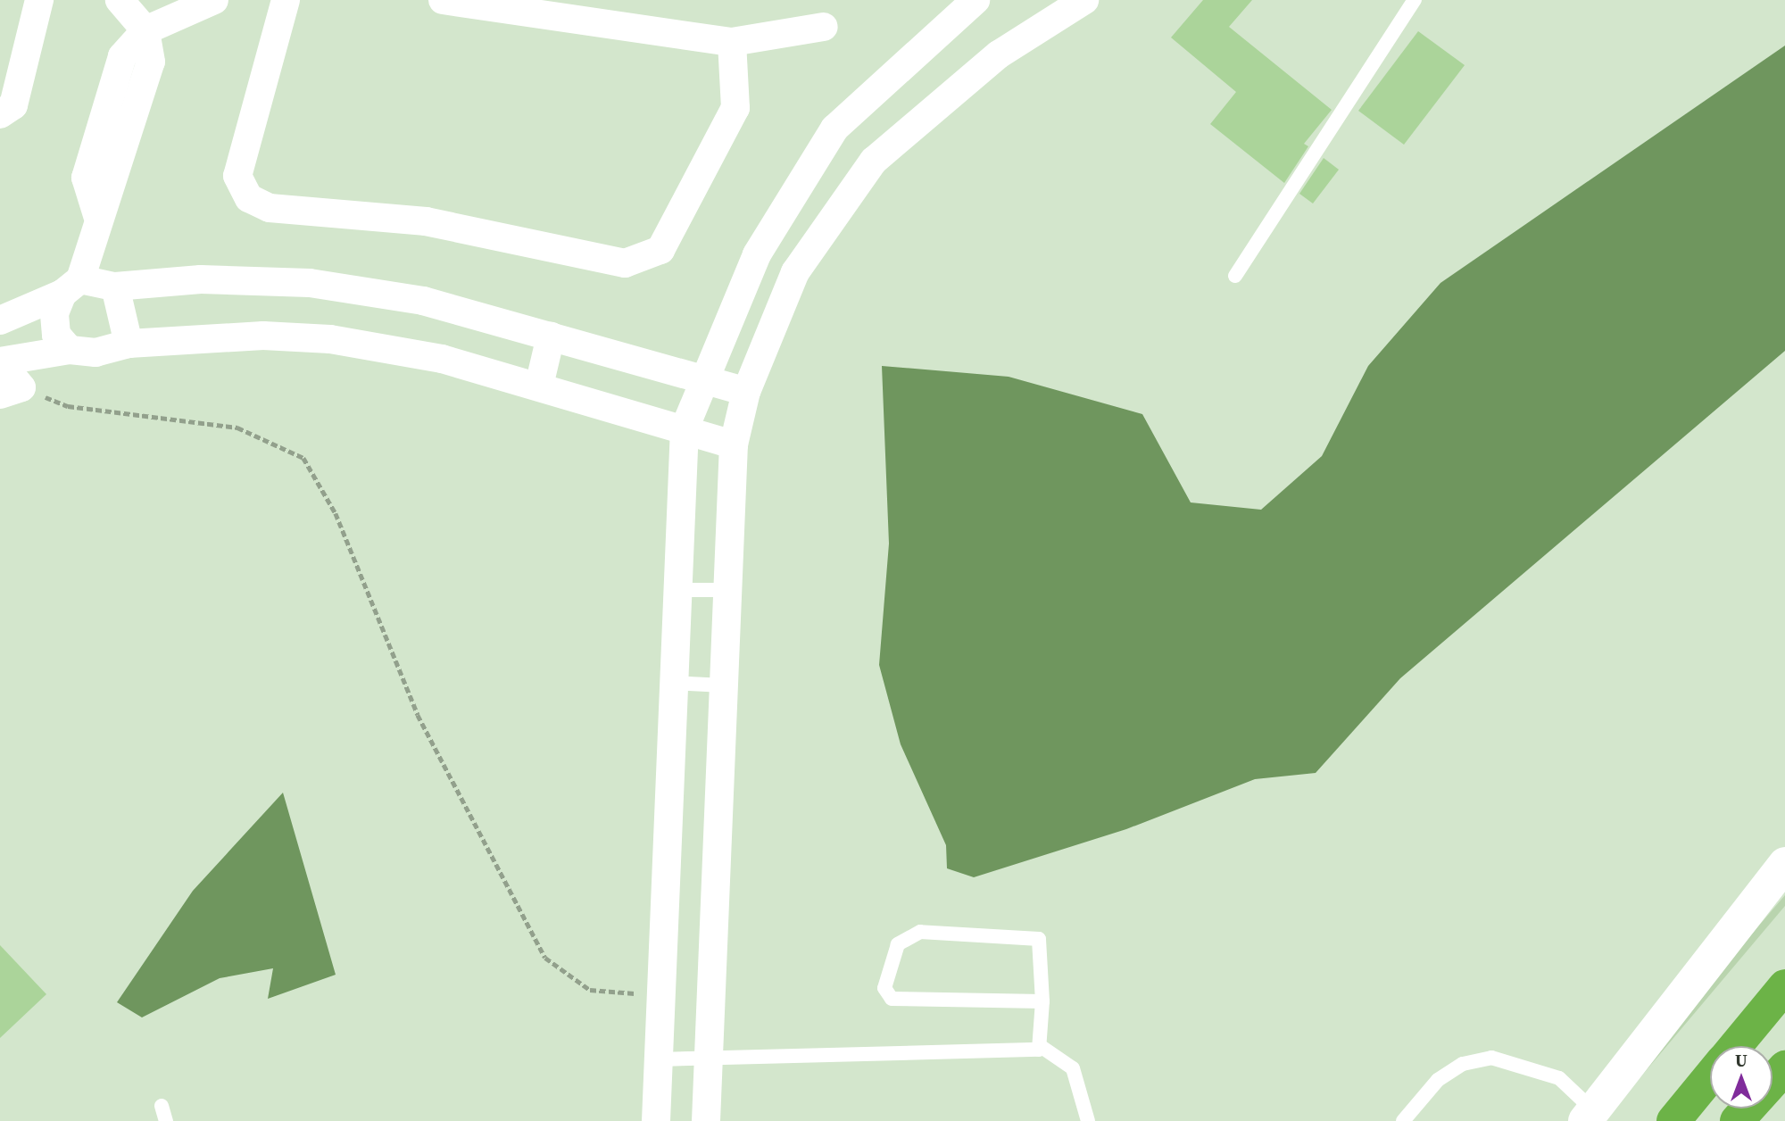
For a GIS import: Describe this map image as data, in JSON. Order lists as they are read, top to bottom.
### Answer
{
  "north": "top"
}
